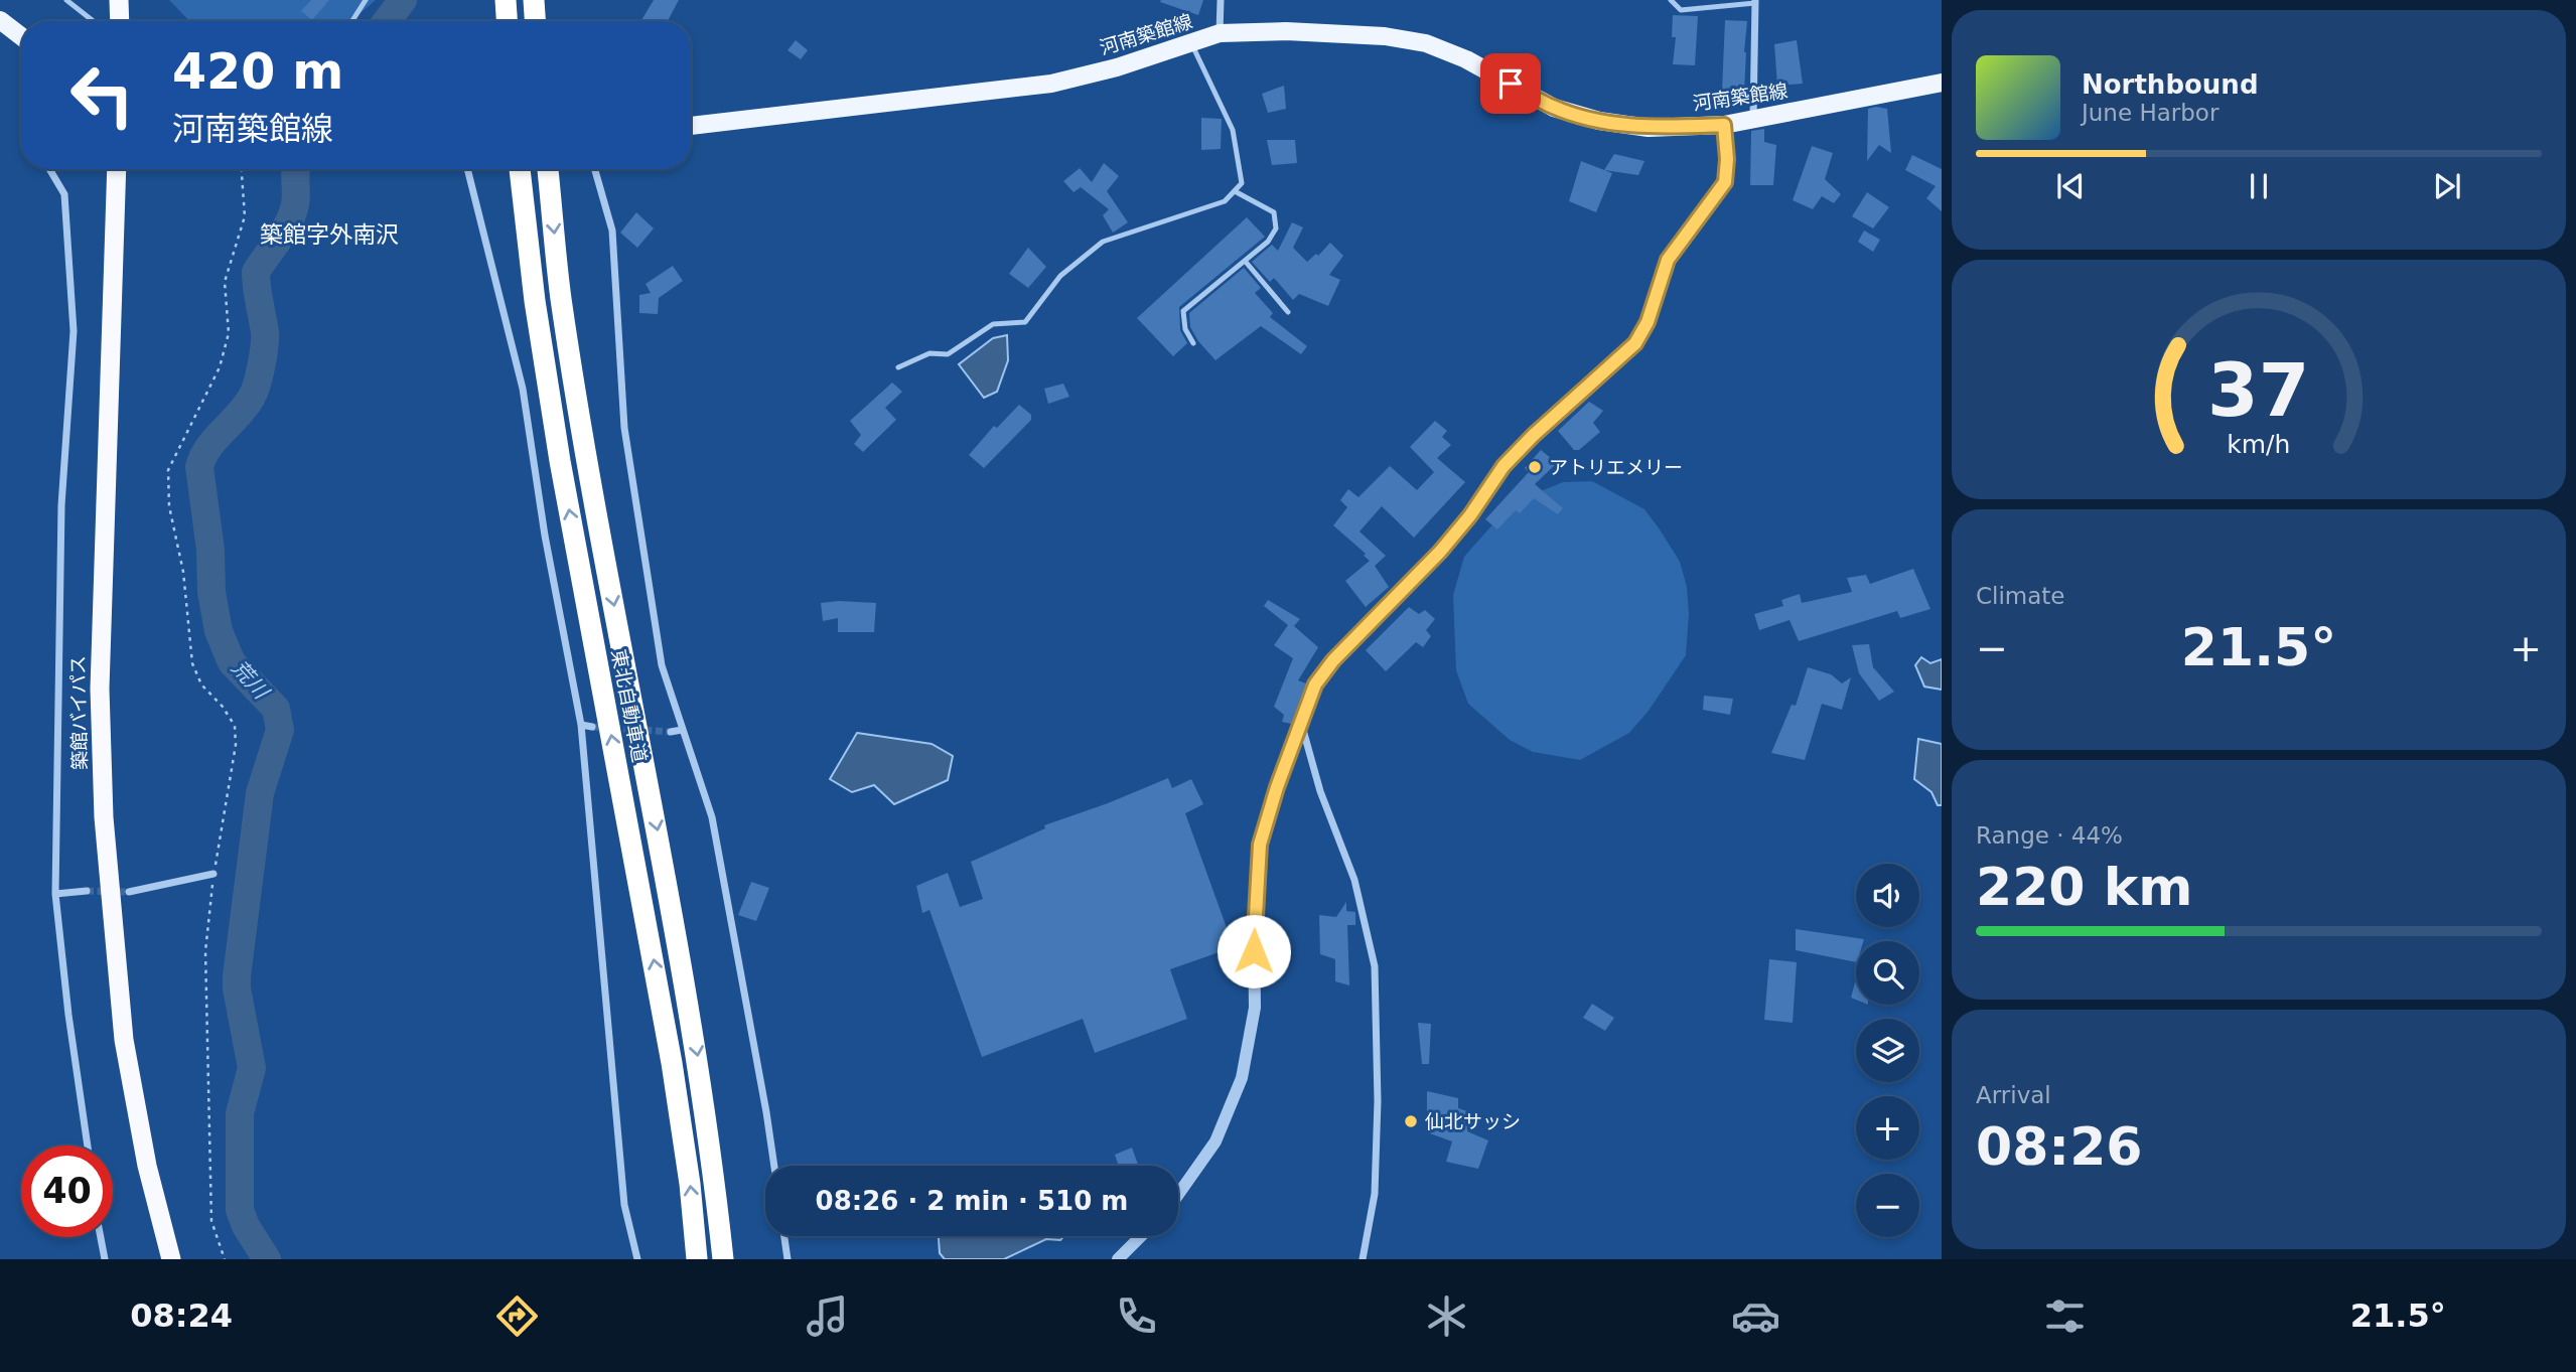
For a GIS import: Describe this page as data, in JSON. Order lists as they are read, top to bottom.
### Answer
{
  "streets": {
    "highway": ["東北自動車道", "築館バイパス"],
    "main road": ["河南築館線"]
  },
  "districts": ["築館字外南沢"],
  "water": ["荒川"],
  "places": ["アトリエメリー", "仙北サッシ"],
  "page": {
    "turn": ["420 m", "河南築館線"],
    "song": ["Northbound", "June Harbor"],
    "tile": [
      "Climate",
      ["Range · 44%", "220 km"],
      ["Arrival", "08:26"]
    ],
    "heat": ["−", "21.5°", "+"],
    "map_buttons": ["+", "−"],
    "limit": "40",
    "trip": "08:26 · 2 min · 510 m",
    "tabs": ["08:24", "21.5°"],
    "gauge": ["37", "km/h"]
  }
}
